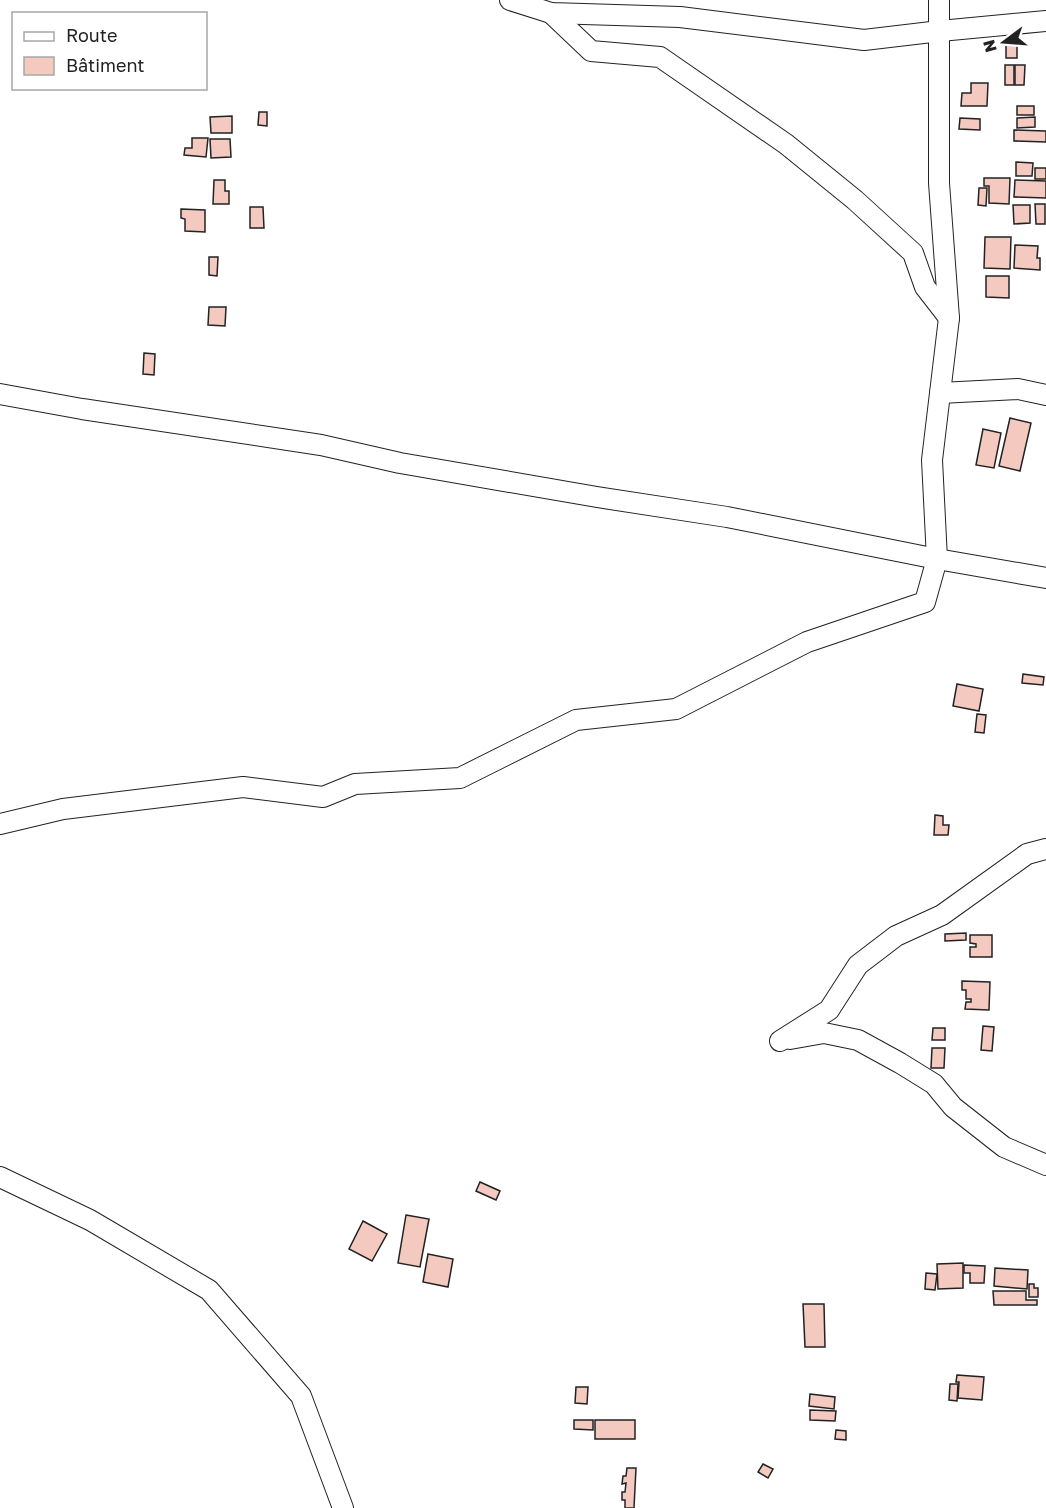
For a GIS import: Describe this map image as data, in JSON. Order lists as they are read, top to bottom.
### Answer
{
  "legend": ["Route", "Bâtiment"],
  "north": "left"
}
